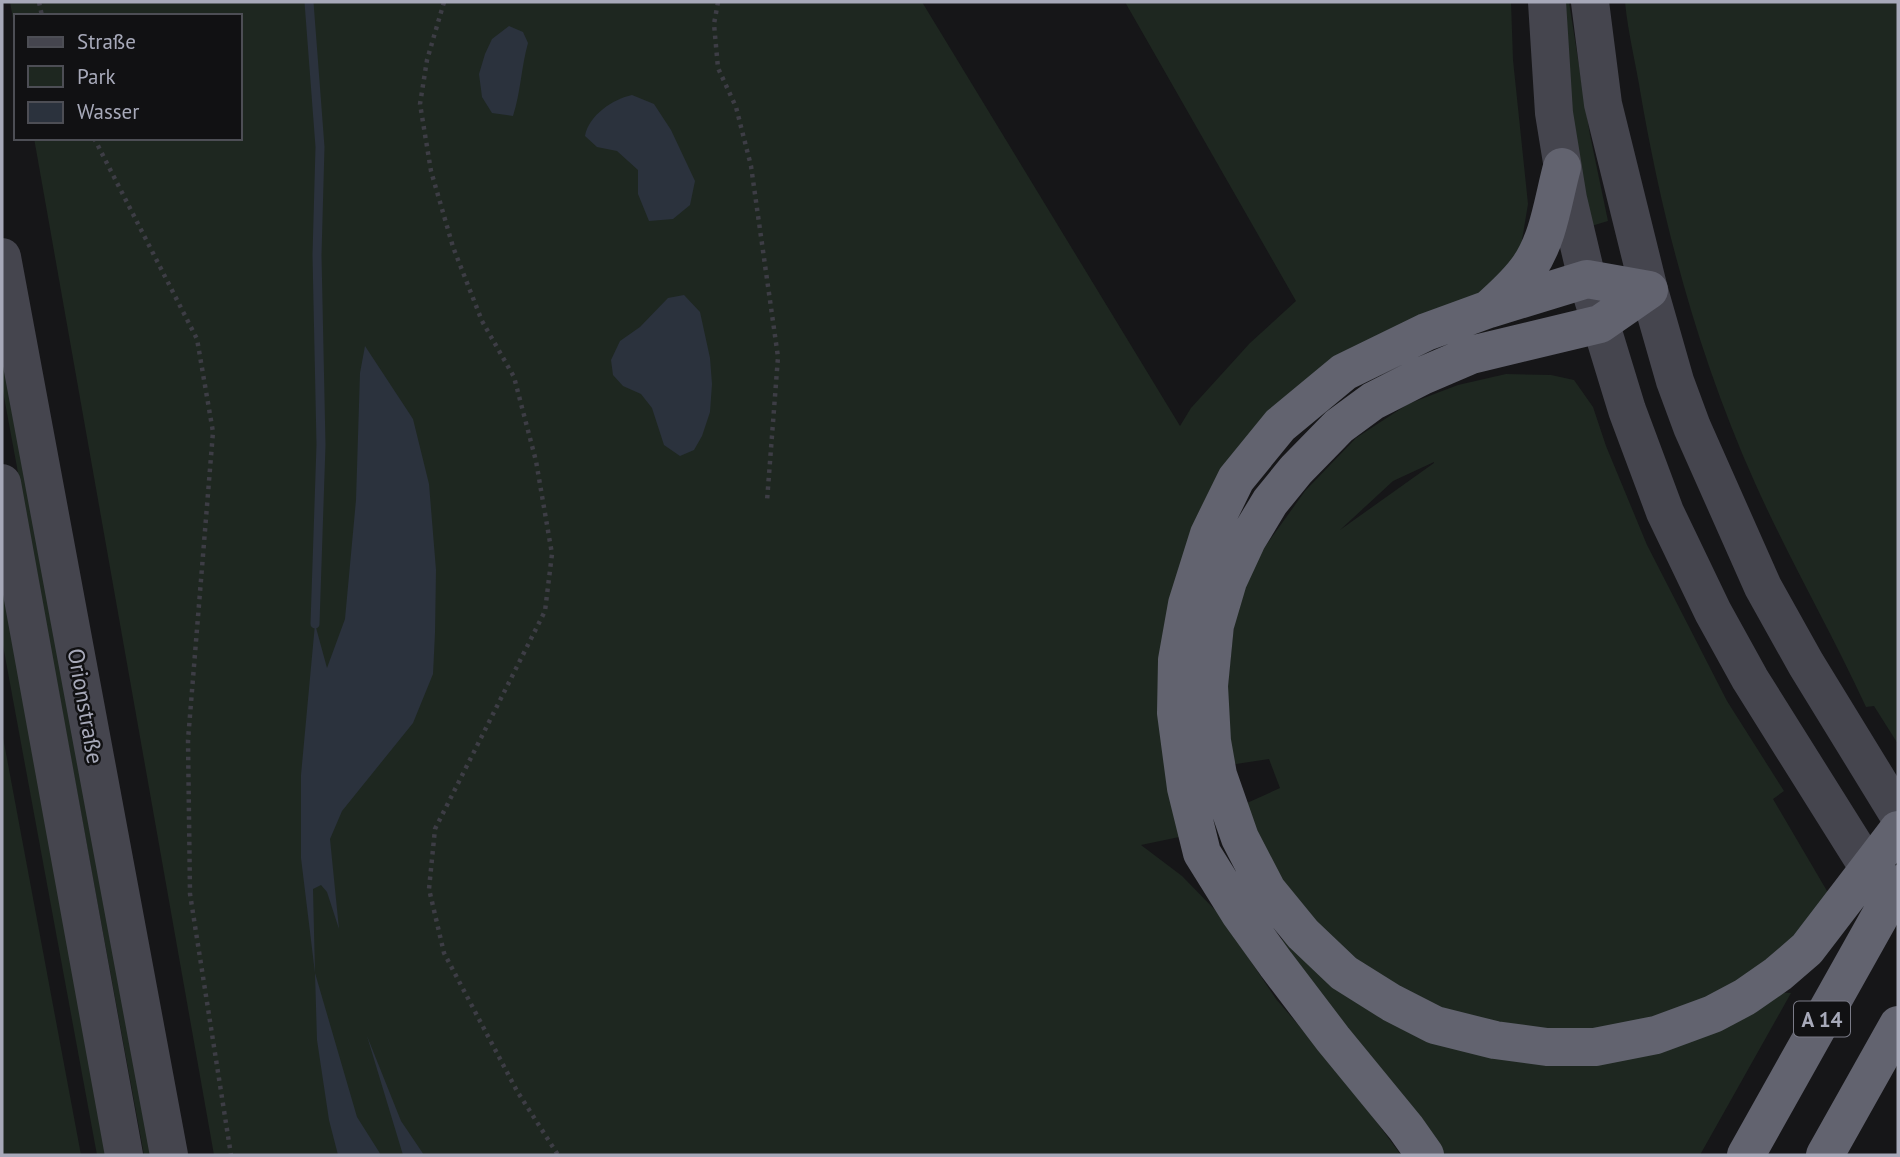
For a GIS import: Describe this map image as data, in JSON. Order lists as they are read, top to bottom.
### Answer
{
  "streets": {
    "highway": ["A 14"],
    "main road": ["Orionstraße"]
  },
  "legend": ["Straße", "Park", "Wasser"]
}
